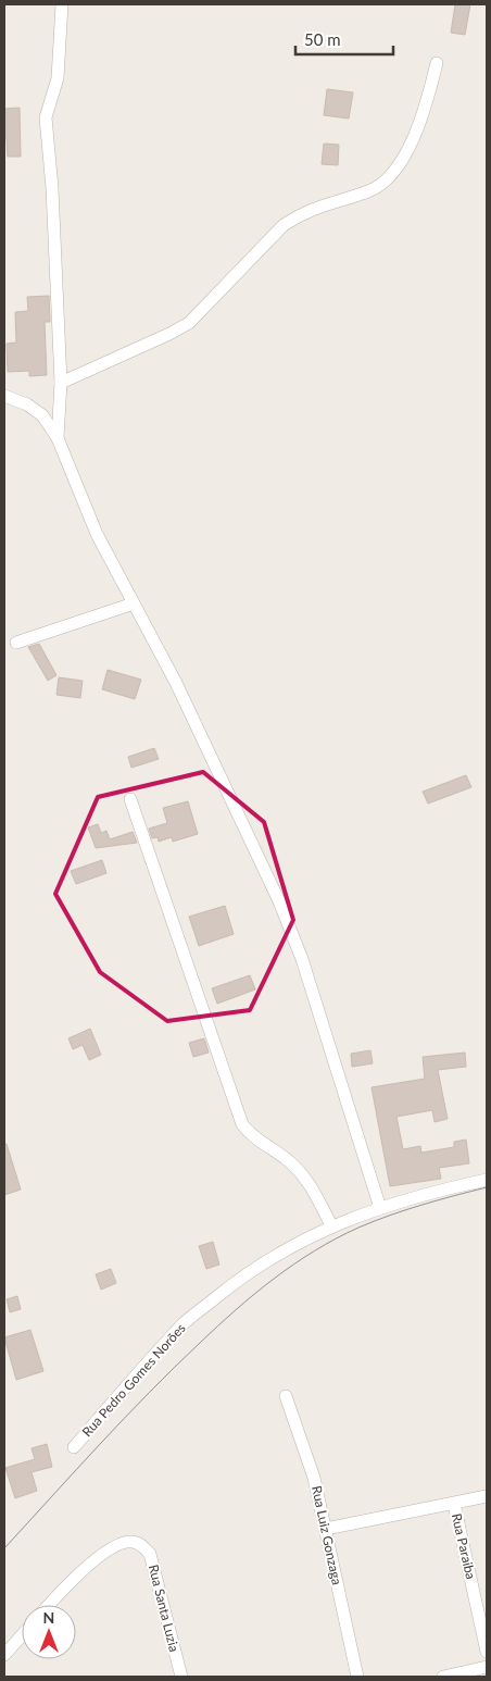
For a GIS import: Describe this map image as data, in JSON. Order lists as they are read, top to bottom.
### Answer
{
  "streets": {
    "street": [
      "Rua Pedro Gomes Norões",
      "Rua Luiz Gonzaga",
      "Rua Paraiba",
      "Rua Santa Luzia"
    ]
  },
  "scale_bar": "50 m",
  "north": "top"
}
